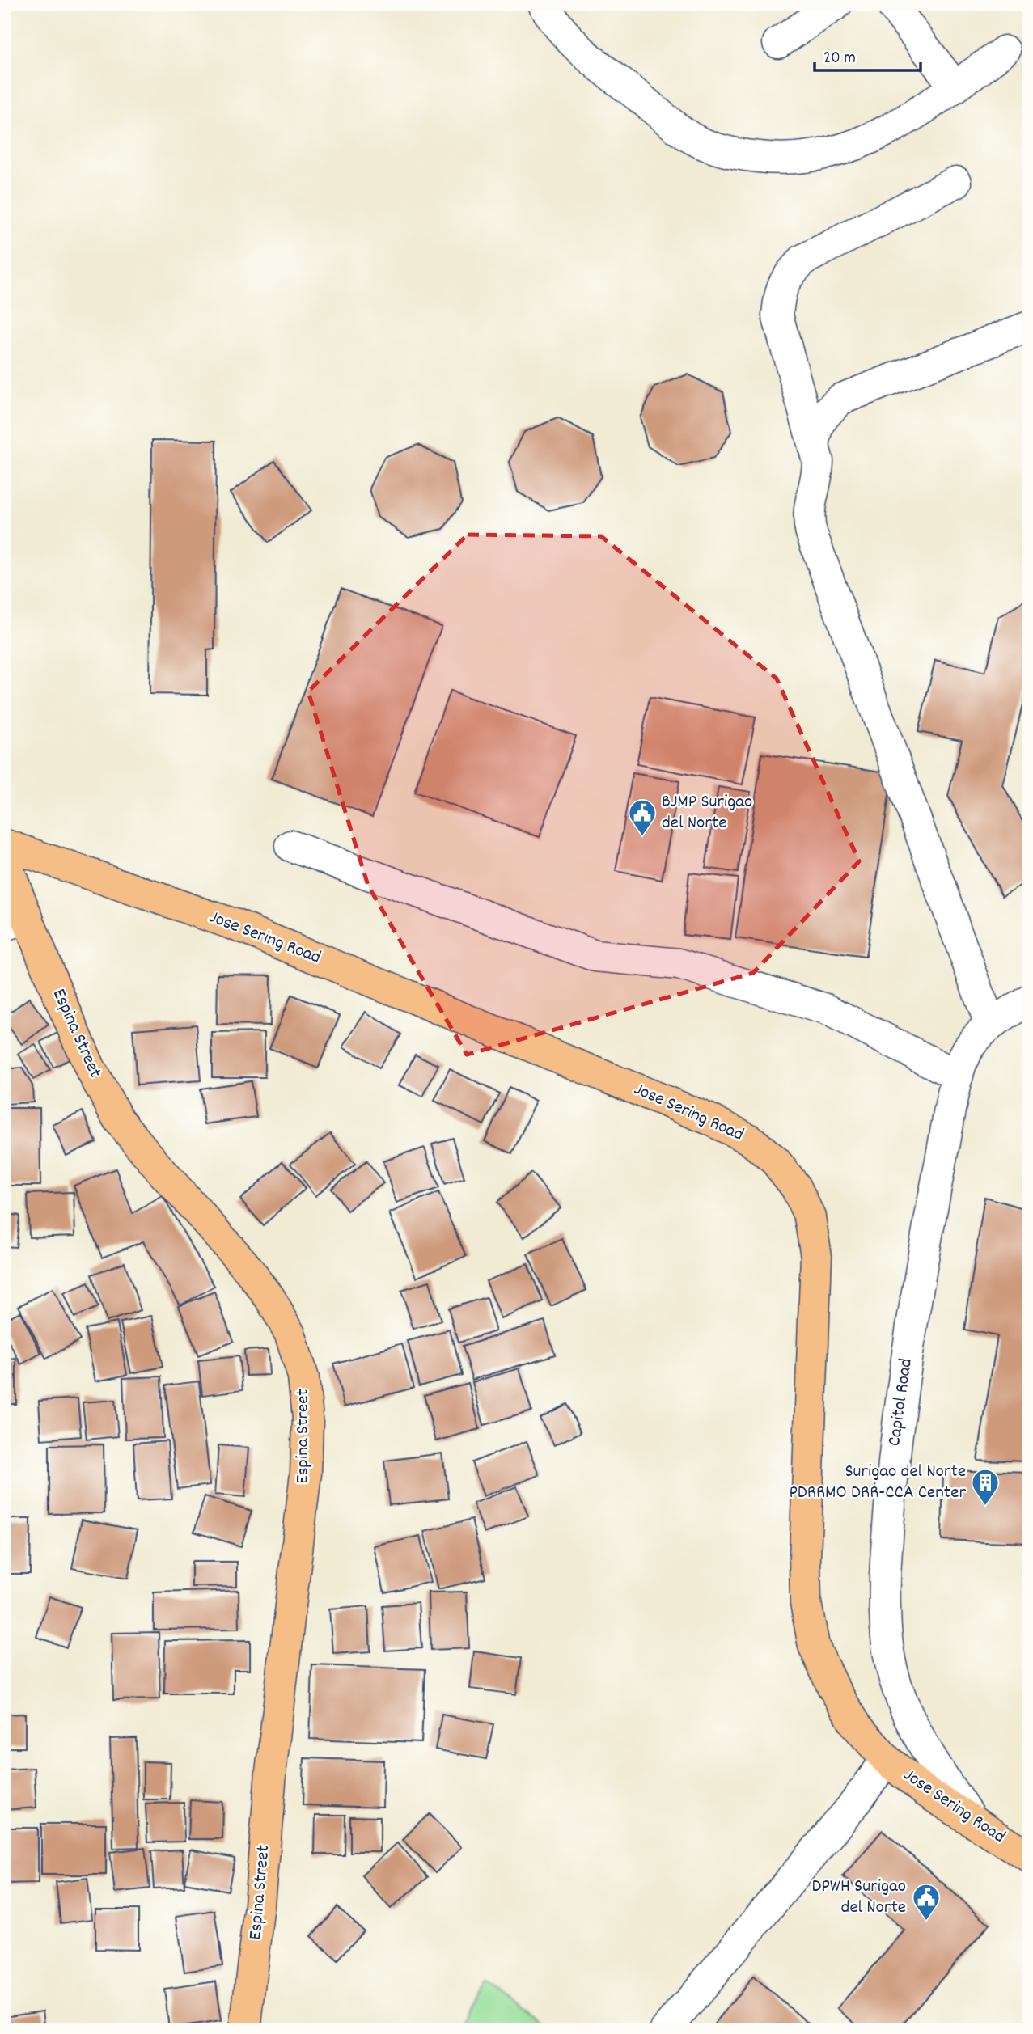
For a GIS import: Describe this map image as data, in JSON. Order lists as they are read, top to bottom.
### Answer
{
  "streets": {
    "main road": ["Jose Sering Road", "Espina Street"],
    "lane": ["Capitol Road"]
  },
  "crossings": [
    ["Jose Sering Road", "Capitol Road"]
  ],
  "places": {
    "public building": ["BJMP Surigao del Norte", "DPWH Surigao del Norte"],
    "building": ["Surigao del Norte PDRRMO DRR-CCA Center"]
  },
  "scale_bar": "20 m"
}
